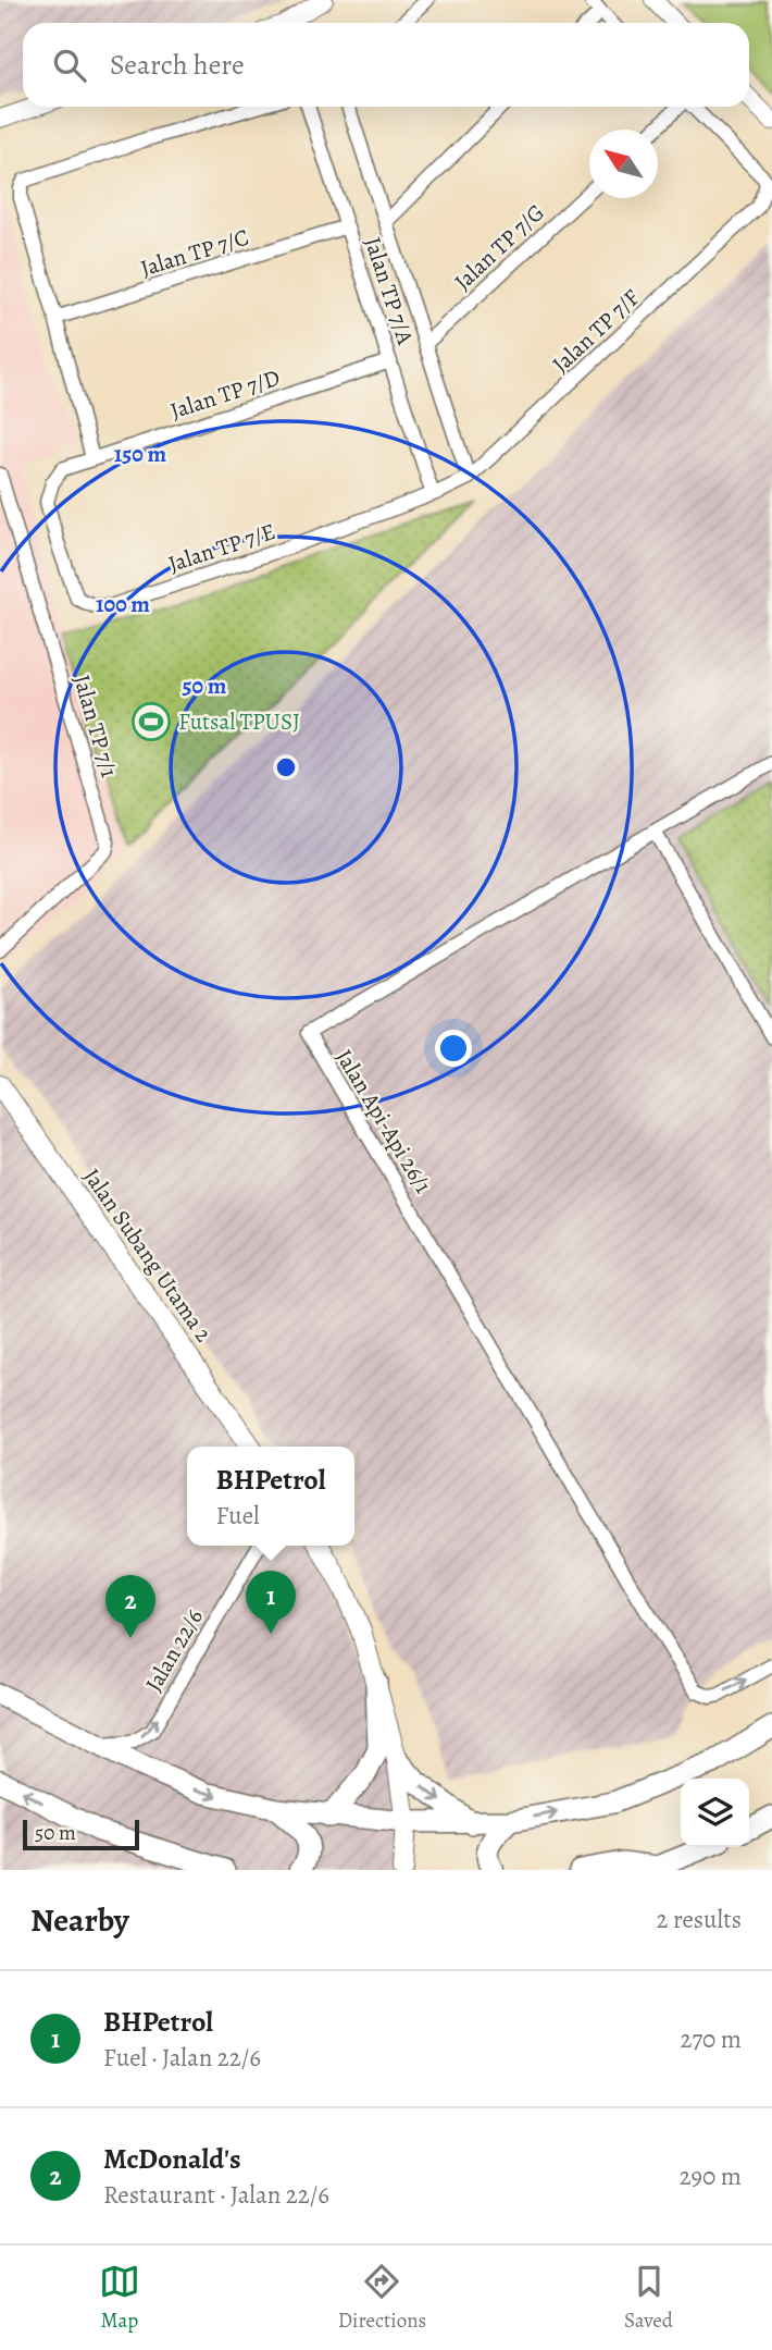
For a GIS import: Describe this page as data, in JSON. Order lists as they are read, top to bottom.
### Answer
{
  "streets": {
    "main road": ["Jalan Subang Utama 2"],
    "street": [
      "Jalan TP 7/G",
      "Jalan TP 7/C",
      "Jalan TP 7/A",
      "Jalan TP 7/F",
      "Jalan TP 7/D",
      "Jalan TP 7/E",
      "Jalan TP 7/1",
      "Jalan Api-Api 26/1",
      "Jalan 22/6"
    ]
  },
  "crossings": [
    ["Jalan TP 7/C", "Jalan TP 7/A"],
    ["Jalan TP 7/A", "Jalan TP 7/F"],
    ["Jalan TP 7/A", "Jalan TP 7/D"],
    ["Jalan TP 7/A", "Jalan TP 7/E"],
    ["Jalan TP 7/F", "Jalan TP 7/E"],
    ["Jalan TP 7/D", "Jalan TP 7/E"]
  ],
  "one_way": ["Jalan 22/6"],
  "places": {
    "sports": ["Futsal TPUSJ"]
  },
  "scale_bar": "50 m",
  "north": "top left",
  "page": {
    "search": "Search here",
    "popup": ["BHPetrol", "Fuel"],
    "pins": ["1", "2"],
    "scale": "50 m",
    "heading": ["Nearby", "2 results"],
    "list": [
      {
        "mark": "1",
        "name": "BHPetrol",
        "note": "Fuel · Jalan 22/6",
        "value": "270 m"
      },
      {
        "mark": "2",
        "name": "McDonald's",
        "note": "Restaurant · Jalan 22/6",
        "value": "290 m"
      }
    ],
    "nav": ["Map", "Directions", "Saved"]
  },
  "rings": ["150 m", "100 m", "50 m"]
}
